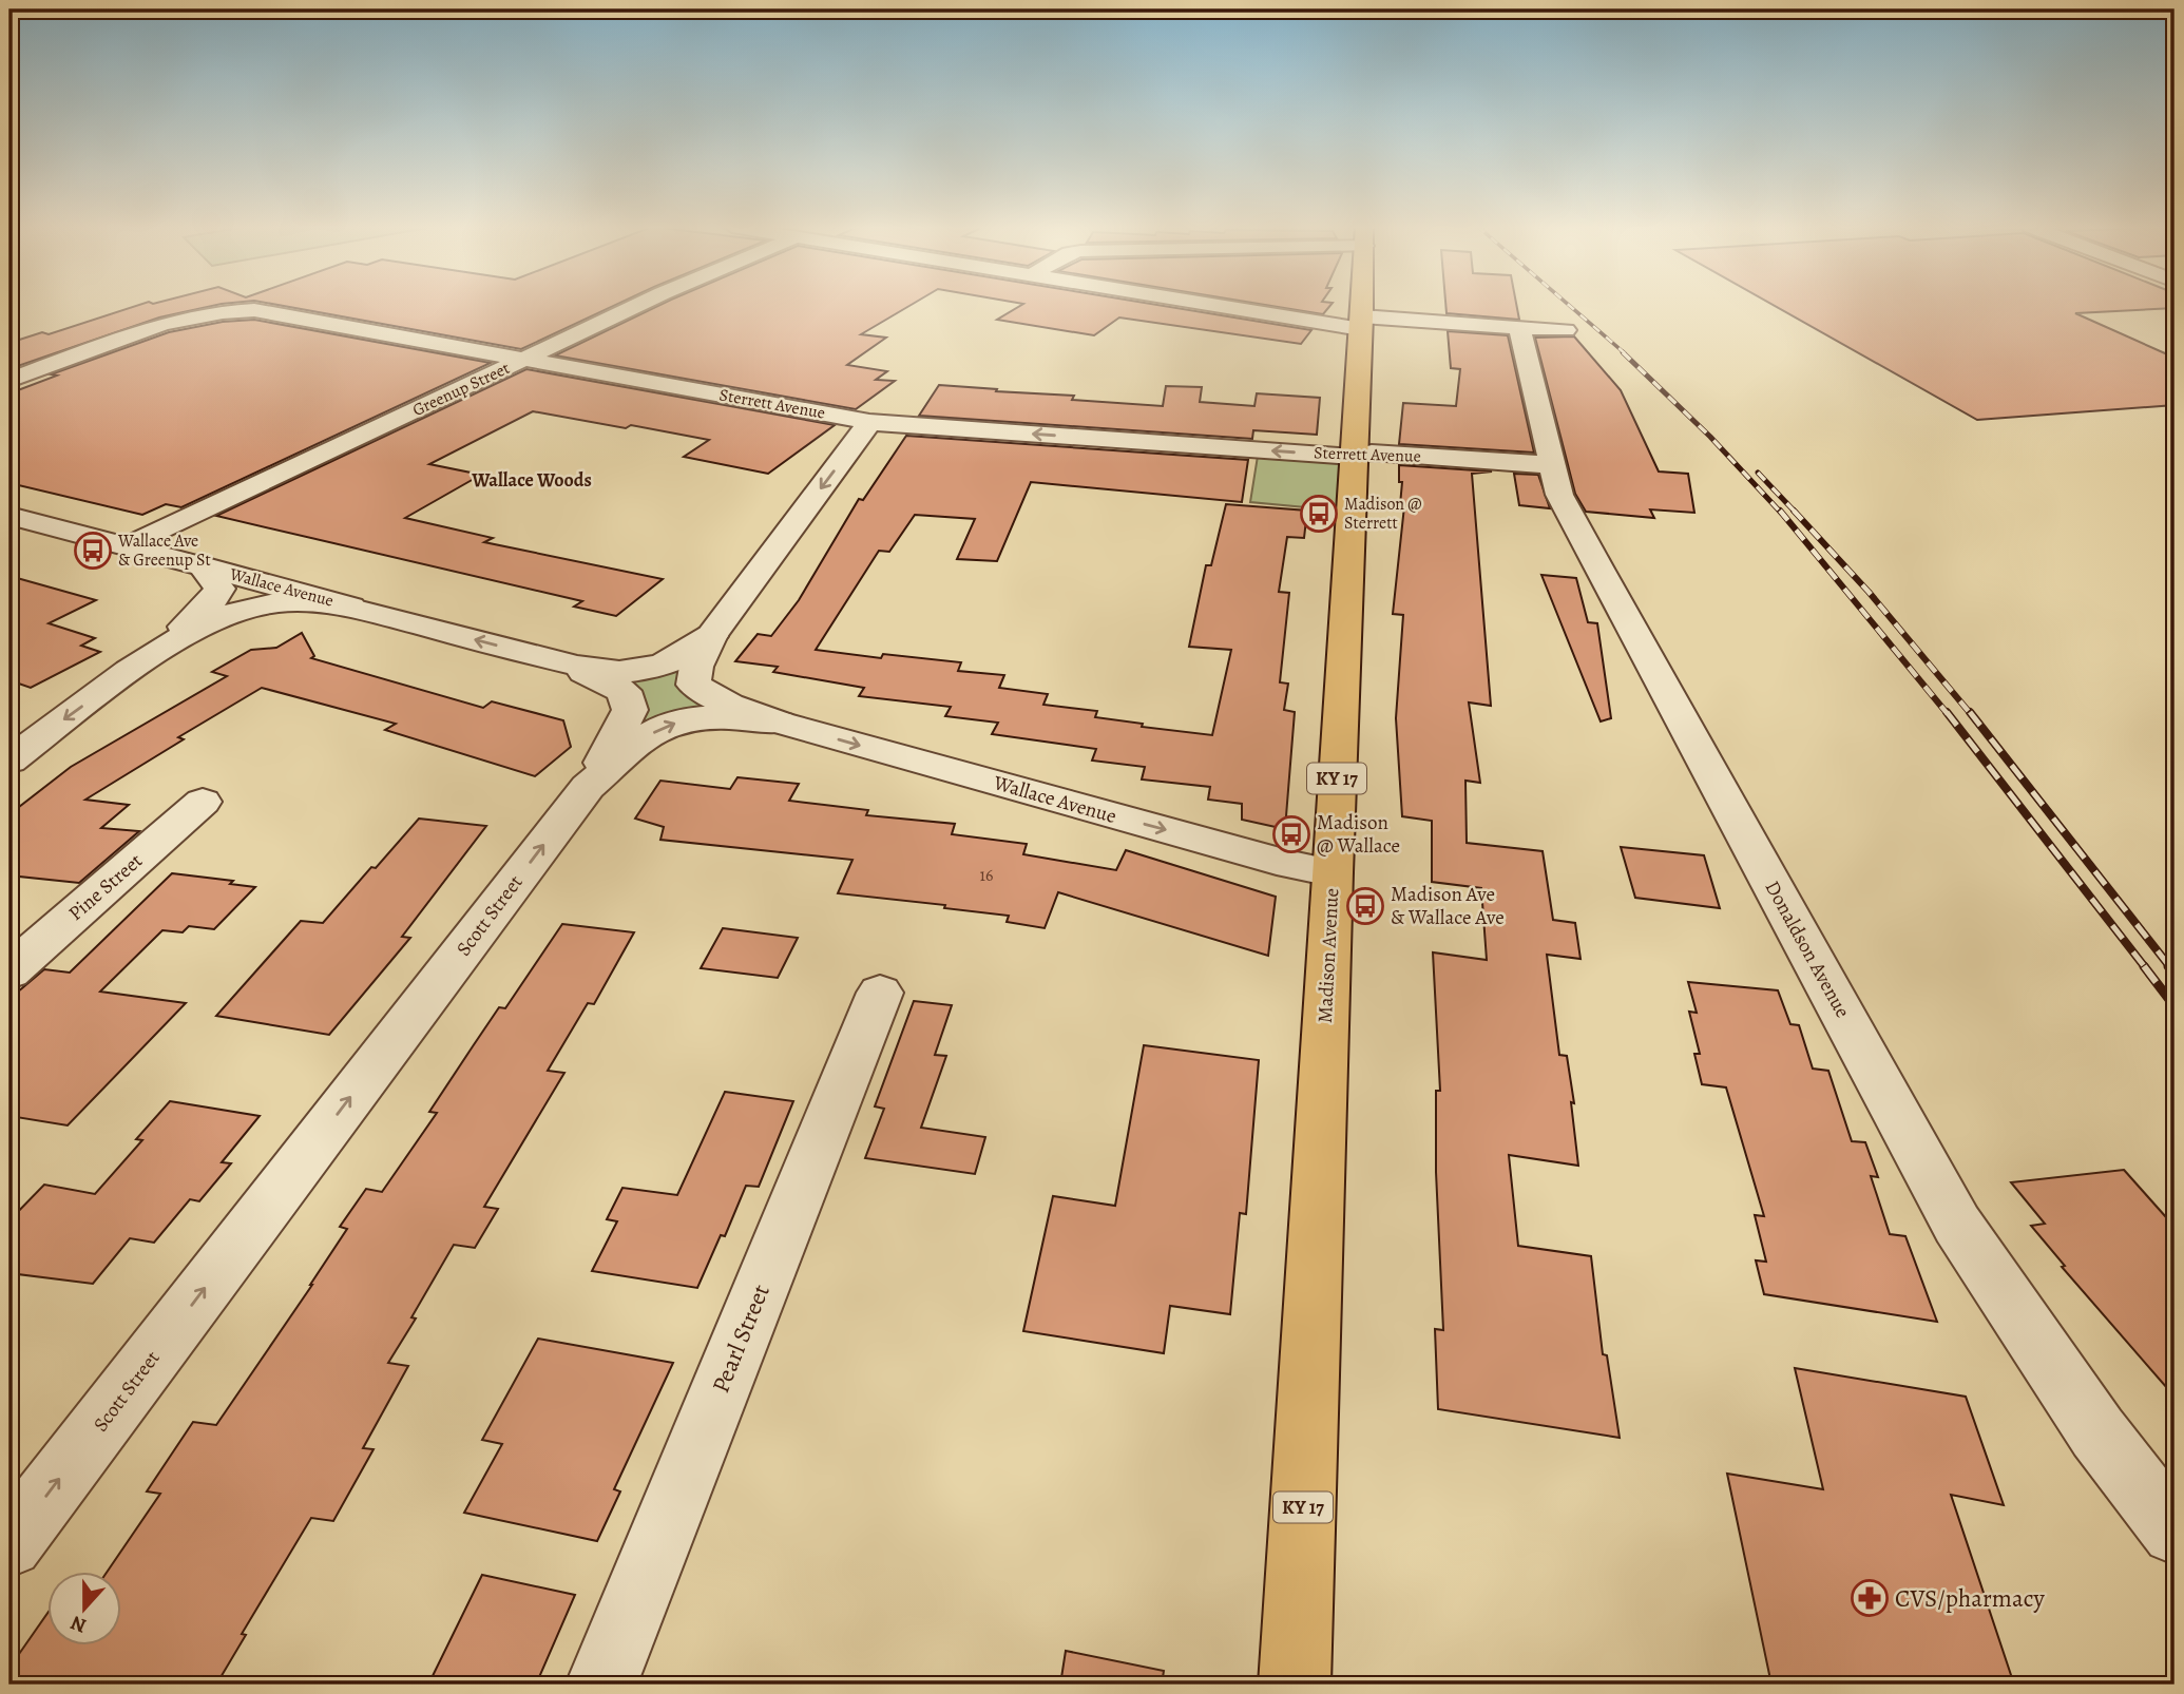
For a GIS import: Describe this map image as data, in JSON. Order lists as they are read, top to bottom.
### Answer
{
  "streets": {
    "main road": ["KY 17", "Madison Avenue"],
    "street": [
      "Greenup Street",
      "Sterrett Avenue",
      "Wallace Avenue",
      "Pine Street",
      "Scott Street",
      "Donaldson Avenue",
      "Pearl Street"
    ]
  },
  "crossings": [
    ["Greenup Street", "Sterrett Avenue"],
    ["Greenup Street", "Wallace Avenue"],
    ["Sterrett Avenue", "Donaldson Avenue"],
    ["Sterrett Avenue", "Madison Avenue"],
    ["Wallace Avenue", "Scott Street"],
    ["Wallace Avenue", "Madison Avenue"]
  ],
  "one_way": ["Scott Street"],
  "districts": ["Wallace Woods"],
  "places": {
    "bus stop": [
      "Madison @ Sterrett",
      "Wallace Ave & Greenup St",
      "Madison @ Wallace",
      "Madison Ave & Wallace Ave"
    ],
    "pharmacy": ["CVS/pharmacy"]
  },
  "house_numbers": ["16"],
  "north": "bottom"
}
